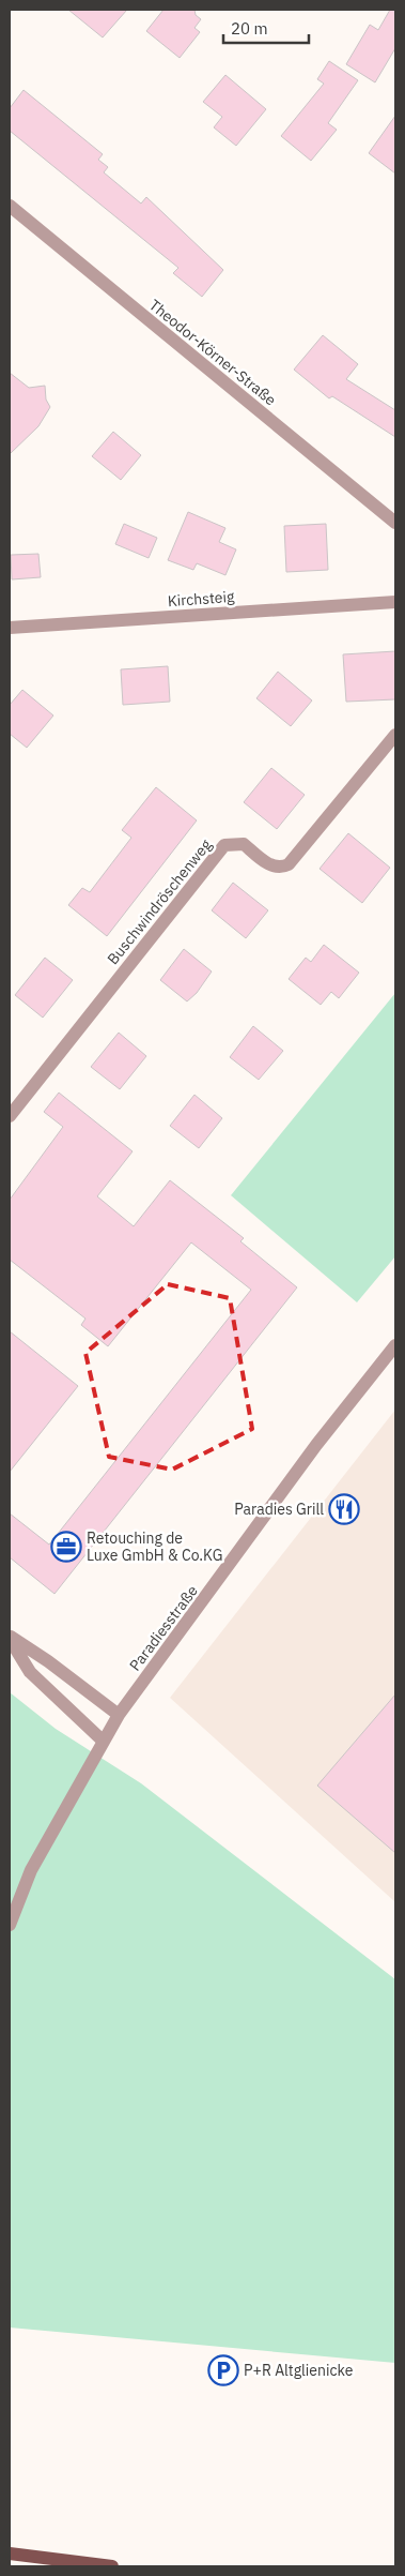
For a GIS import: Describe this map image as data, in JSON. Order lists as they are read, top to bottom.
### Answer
{
  "streets": {
    "street": [
      "Theodor-Körner-Straße",
      "Kirchsteig",
      "Buschwindröschenweg",
      "Paradiesstraße"
    ]
  },
  "places": {
    "restaurant": ["Paradies Grill"],
    "office": ["Retouching de Luxe GmbH & Co.KG"],
    "parking": ["P+R Altglienicke"]
  },
  "scale_bar": "20 m"
}
